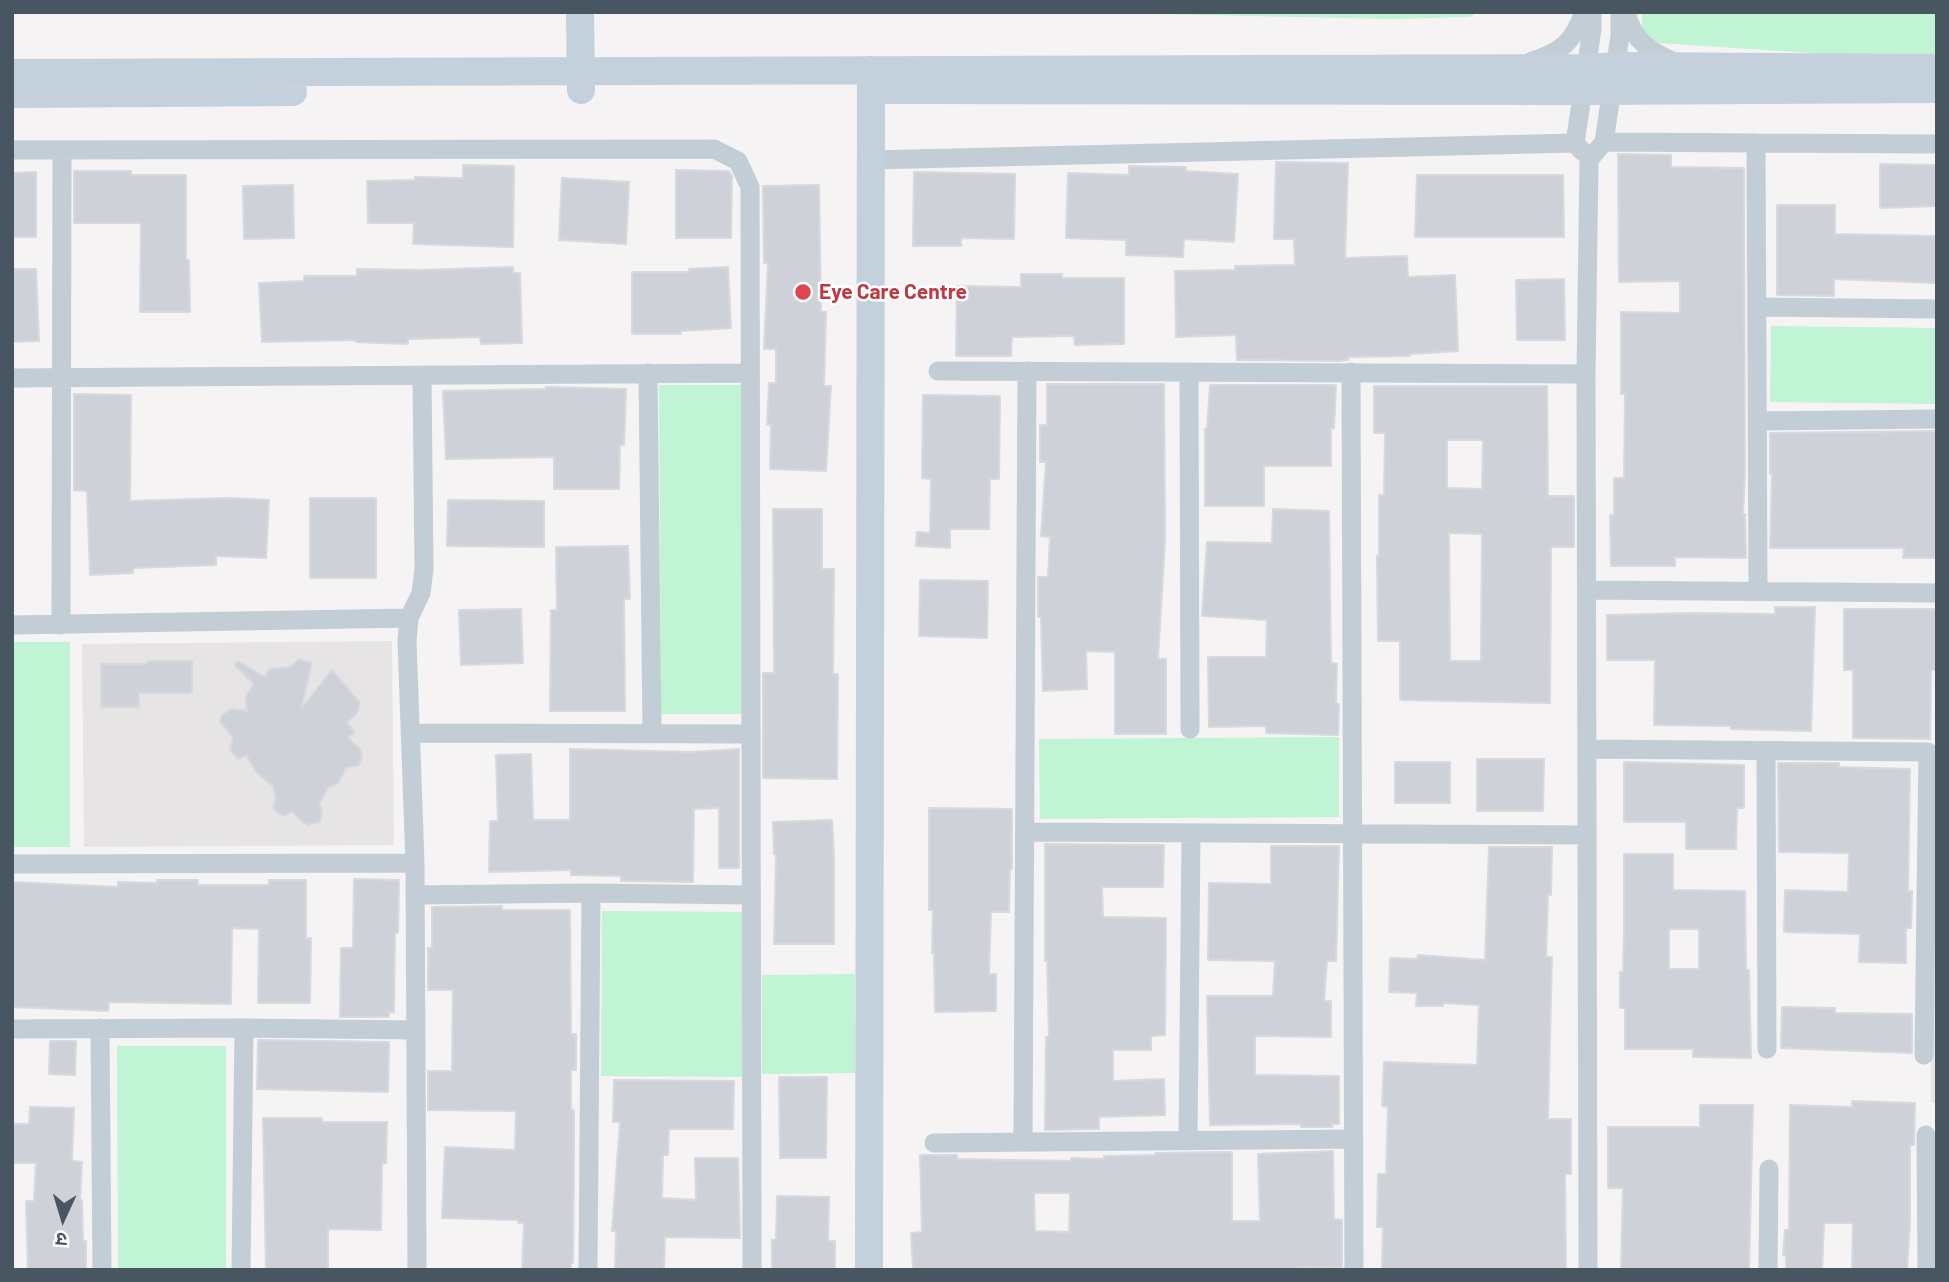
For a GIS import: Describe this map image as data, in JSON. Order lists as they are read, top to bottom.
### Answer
{
  "places": ["Eye Care Centre"],
  "north": "bottom"
}
